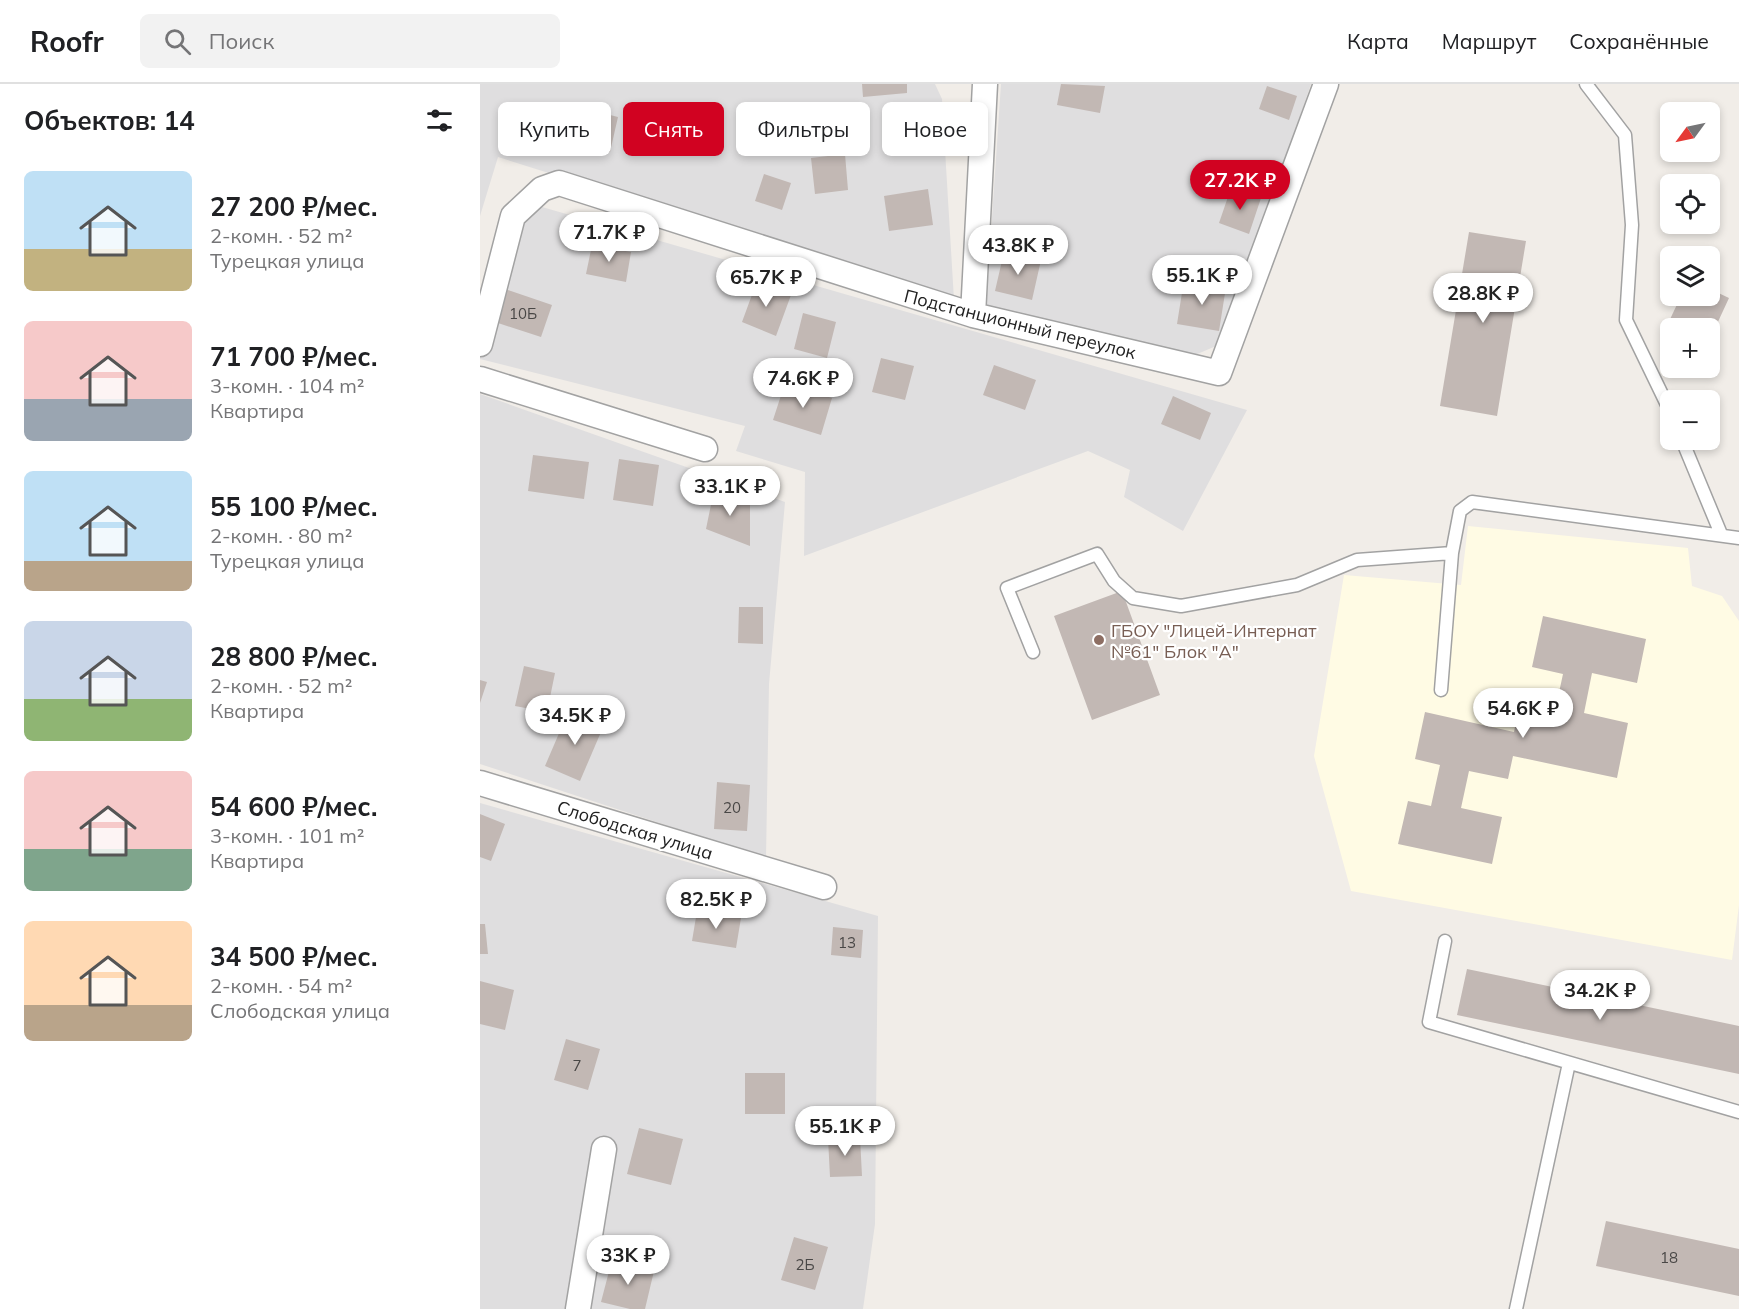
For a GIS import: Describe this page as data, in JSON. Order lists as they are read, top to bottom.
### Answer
{
  "streets": {
    "street": ["Подстанционный переулок", "Слободская улица"]
  },
  "places": ["ГБОУ \"Лицей-Интернат №61\" Блок \"А\""],
  "house_numbers": [
    "10Б",
    "20",
    "13",
    "7",
    "18",
    "2Б"
  ],
  "north": "bottom left",
  "page": {
    "header": "Roofr",
    "search": "Поиск",
    "nav": ["Карта", "Маршрут", "Сохранённые"],
    "heading": "Объектов: 14",
    "map_buttons": ["+", "−"],
    "chip": [
      "Купить",
      "Снять",
      "Фильтры",
      "Новое"
    ],
    "list": [
      {
        "name": "27 200 ₽/мес.",
        "note": "2-комн. · 52 m² · Турецкая улица"
      },
      {
        "name": "71 700 ₽/мес.",
        "note": "3-комн. · 104 m² · Квартира"
      },
      {
        "name": "55 100 ₽/мес.",
        "note": "2-комн. · 80 m² · Турецкая улица"
      },
      {
        "name": "28 800 ₽/мес.",
        "note": "2-комн. · 52 m² · Квартира"
      },
      {
        "name": "54 600 ₽/мес.",
        "note": "3-комн. · 101 m² · Квартира"
      },
      {
        "name": "34 500 ₽/мес.",
        "note": "2-комн. · 54 m² · Слободская улица"
      }
    ],
    "price": [
      "27.2K ₽",
      "71.7K ₽",
      "43.8K ₽",
      "55.1K ₽",
      "65.7K ₽",
      "28.8K ₽",
      "74.6K ₽",
      "33.1K ₽",
      "54.6K ₽",
      "34.5K ₽",
      "82.5K ₽",
      "34.2K ₽",
      "55.1K ₽",
      "33K ₽"
    ]
  }
}
